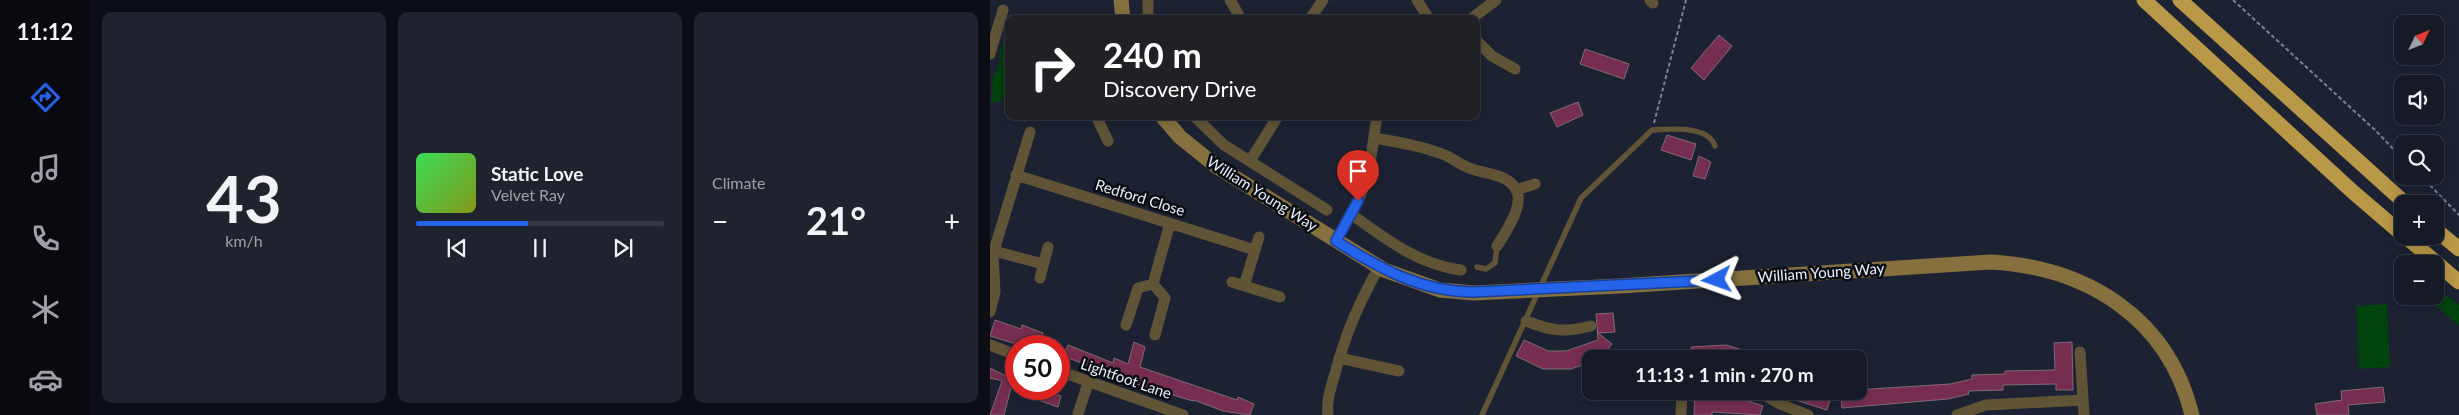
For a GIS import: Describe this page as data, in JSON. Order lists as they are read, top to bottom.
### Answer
{
  "streets": {
    "main road": ["William Young Way"],
    "street": ["Redford Close", "Lightfoot Lane"]
  },
  "north": "top right",
  "page": {
    "tabs": "11:12",
    "tile": [
      ["43", "km/h"],
      "Climate"
    ],
    "map_buttons": ["+", "−"],
    "turn": ["240 m", "Discovery Drive"],
    "song": ["Static Love", "Velvet Ray"],
    "heat": ["−", "21°", "+"],
    "limit": "50",
    "trip": "11:13 · 1 min · 270 m"
  }
}
